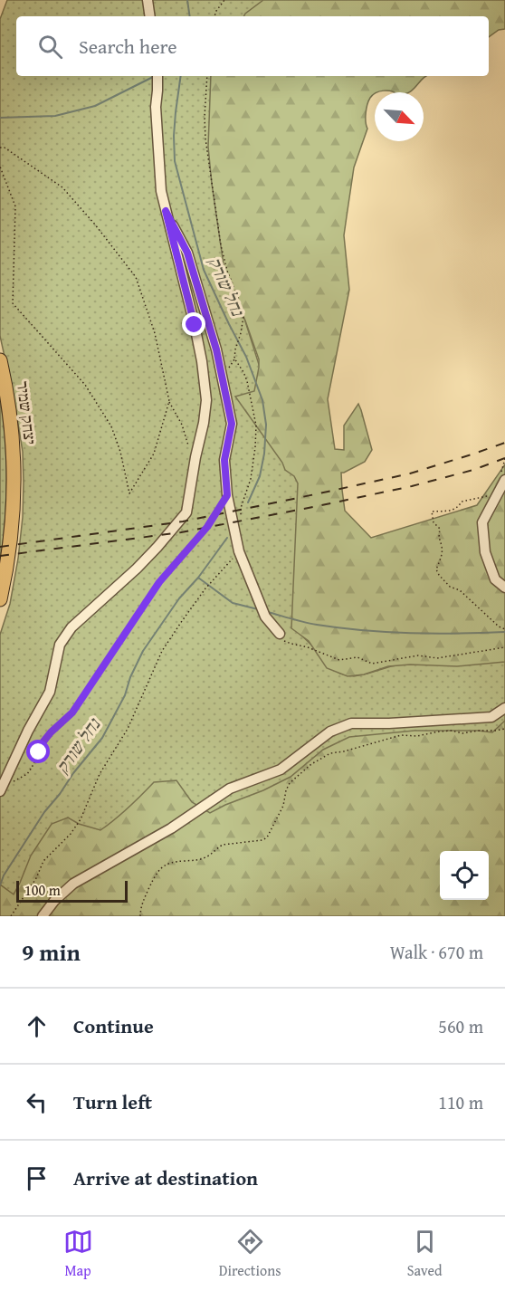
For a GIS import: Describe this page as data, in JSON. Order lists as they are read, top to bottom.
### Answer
{
  "streets": {
    "highway": ["יצחק שמיר"]
  },
  "water": ["נחל שורק"],
  "scale_bar": "100 m",
  "north": "bottom right",
  "page": {
    "search": "Search here",
    "scale": "100 m",
    "heading": ["9 min", "Walk · 670 m"],
    "list": [
      ["Continue", "560 m"],
      ["Turn left", "110 m"],
      "Arrive at destination"
    ],
    "nav": ["Map", "Directions", "Saved"]
  }
}
